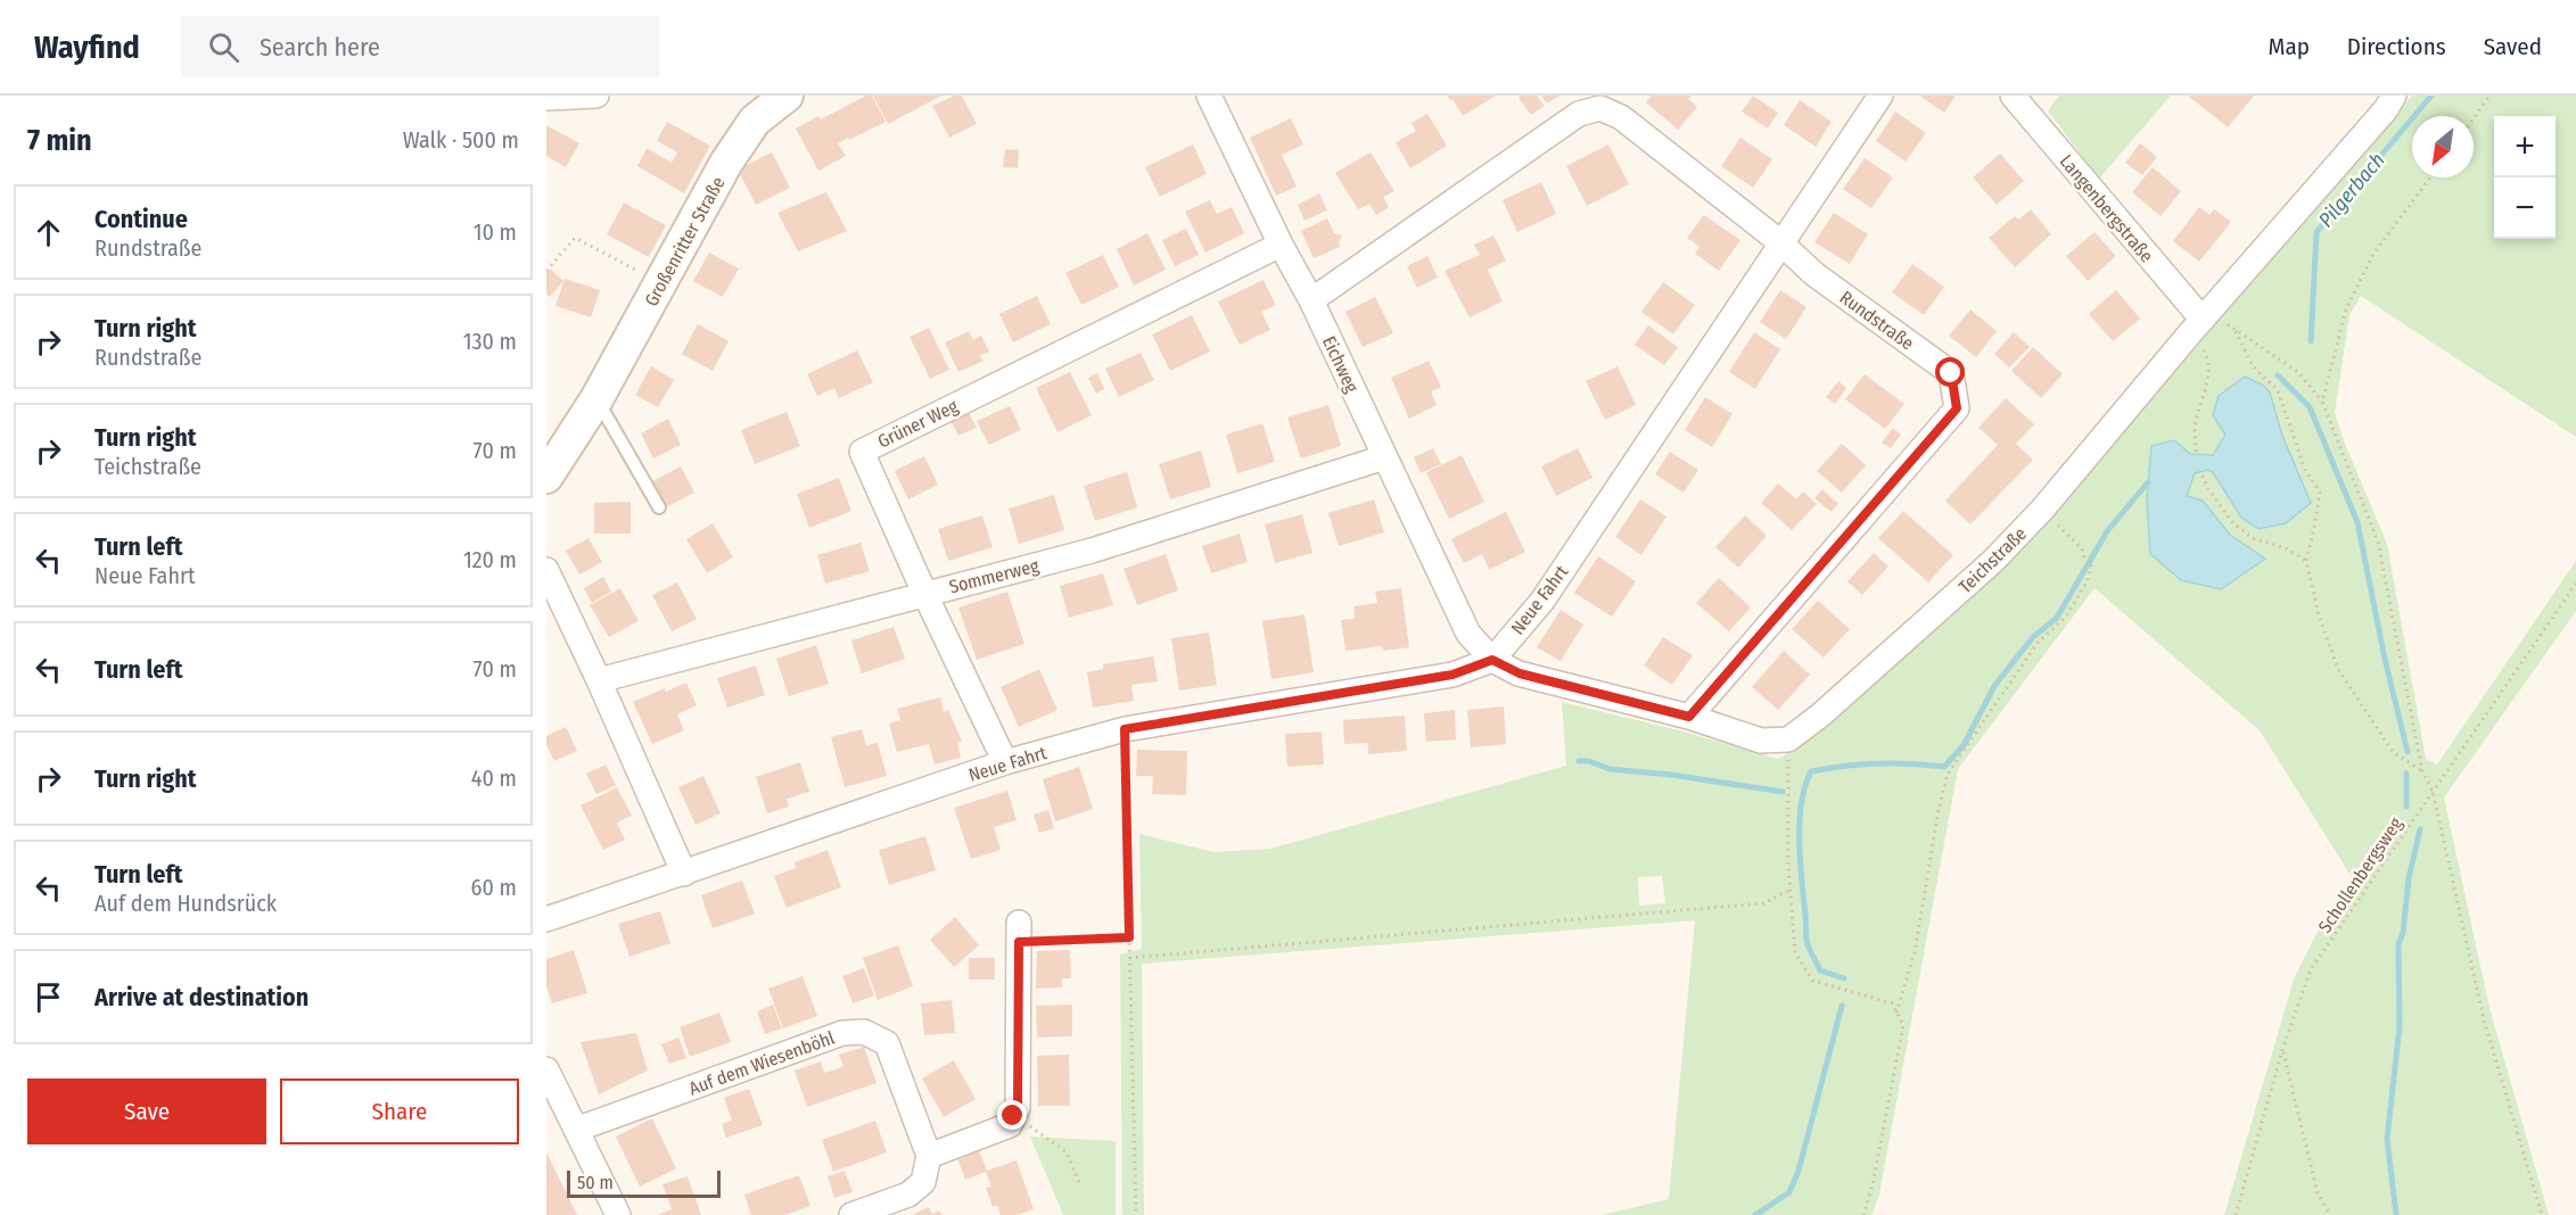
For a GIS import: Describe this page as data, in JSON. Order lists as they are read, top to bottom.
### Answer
{
  "streets": {
    "main road": ["Großenritter Straße"],
    "street": [
      "Langenbergstraße",
      "Rundstraße",
      "Eichweg",
      "Grüner Weg",
      "Teichstraße",
      "Sommerweg",
      "Neue Fahrt",
      "Auf dem Wiesenböhl"
    ],
    "path": ["Schollenbergsweg"]
  },
  "crossings": [
    ["Langenbergstraße", "Teichstraße"],
    ["Rundstraße", "Neue Fahrt"],
    ["Eichweg", "Grüner Weg"],
    ["Eichweg", "Sommerweg"],
    ["Eichweg", "Neue Fahrt"],
    ["Grüner Weg", "Sommerweg"],
    ["Grüner Weg", "Neue Fahrt"]
  ],
  "water": ["Pilgerbach"],
  "scale_bar": "50 m",
  "north": "bottom left",
  "page": {
    "header": "Wayfind",
    "search": "Search here",
    "nav": ["Map", "Directions", "Saved"],
    "heading": ["7 min", "Walk · 500 m"],
    "map_buttons": ["+", "−"],
    "list": [
      ["Continue", "Rundstraße", "10 m"],
      ["Turn right", "Rundstraße", "130 m"],
      ["Turn right", "Teichstraße", "70 m"],
      ["Turn left", "Neue Fahrt", "120 m"],
      ["Turn left", "70 m"],
      ["Turn right", "40 m"],
      ["Turn left", "Auf dem Hundsrück", "60 m"],
      "Arrive at destination"
    ],
    "buttons": ["Save", "Share"],
    "scale": "50 m"
  }
}
